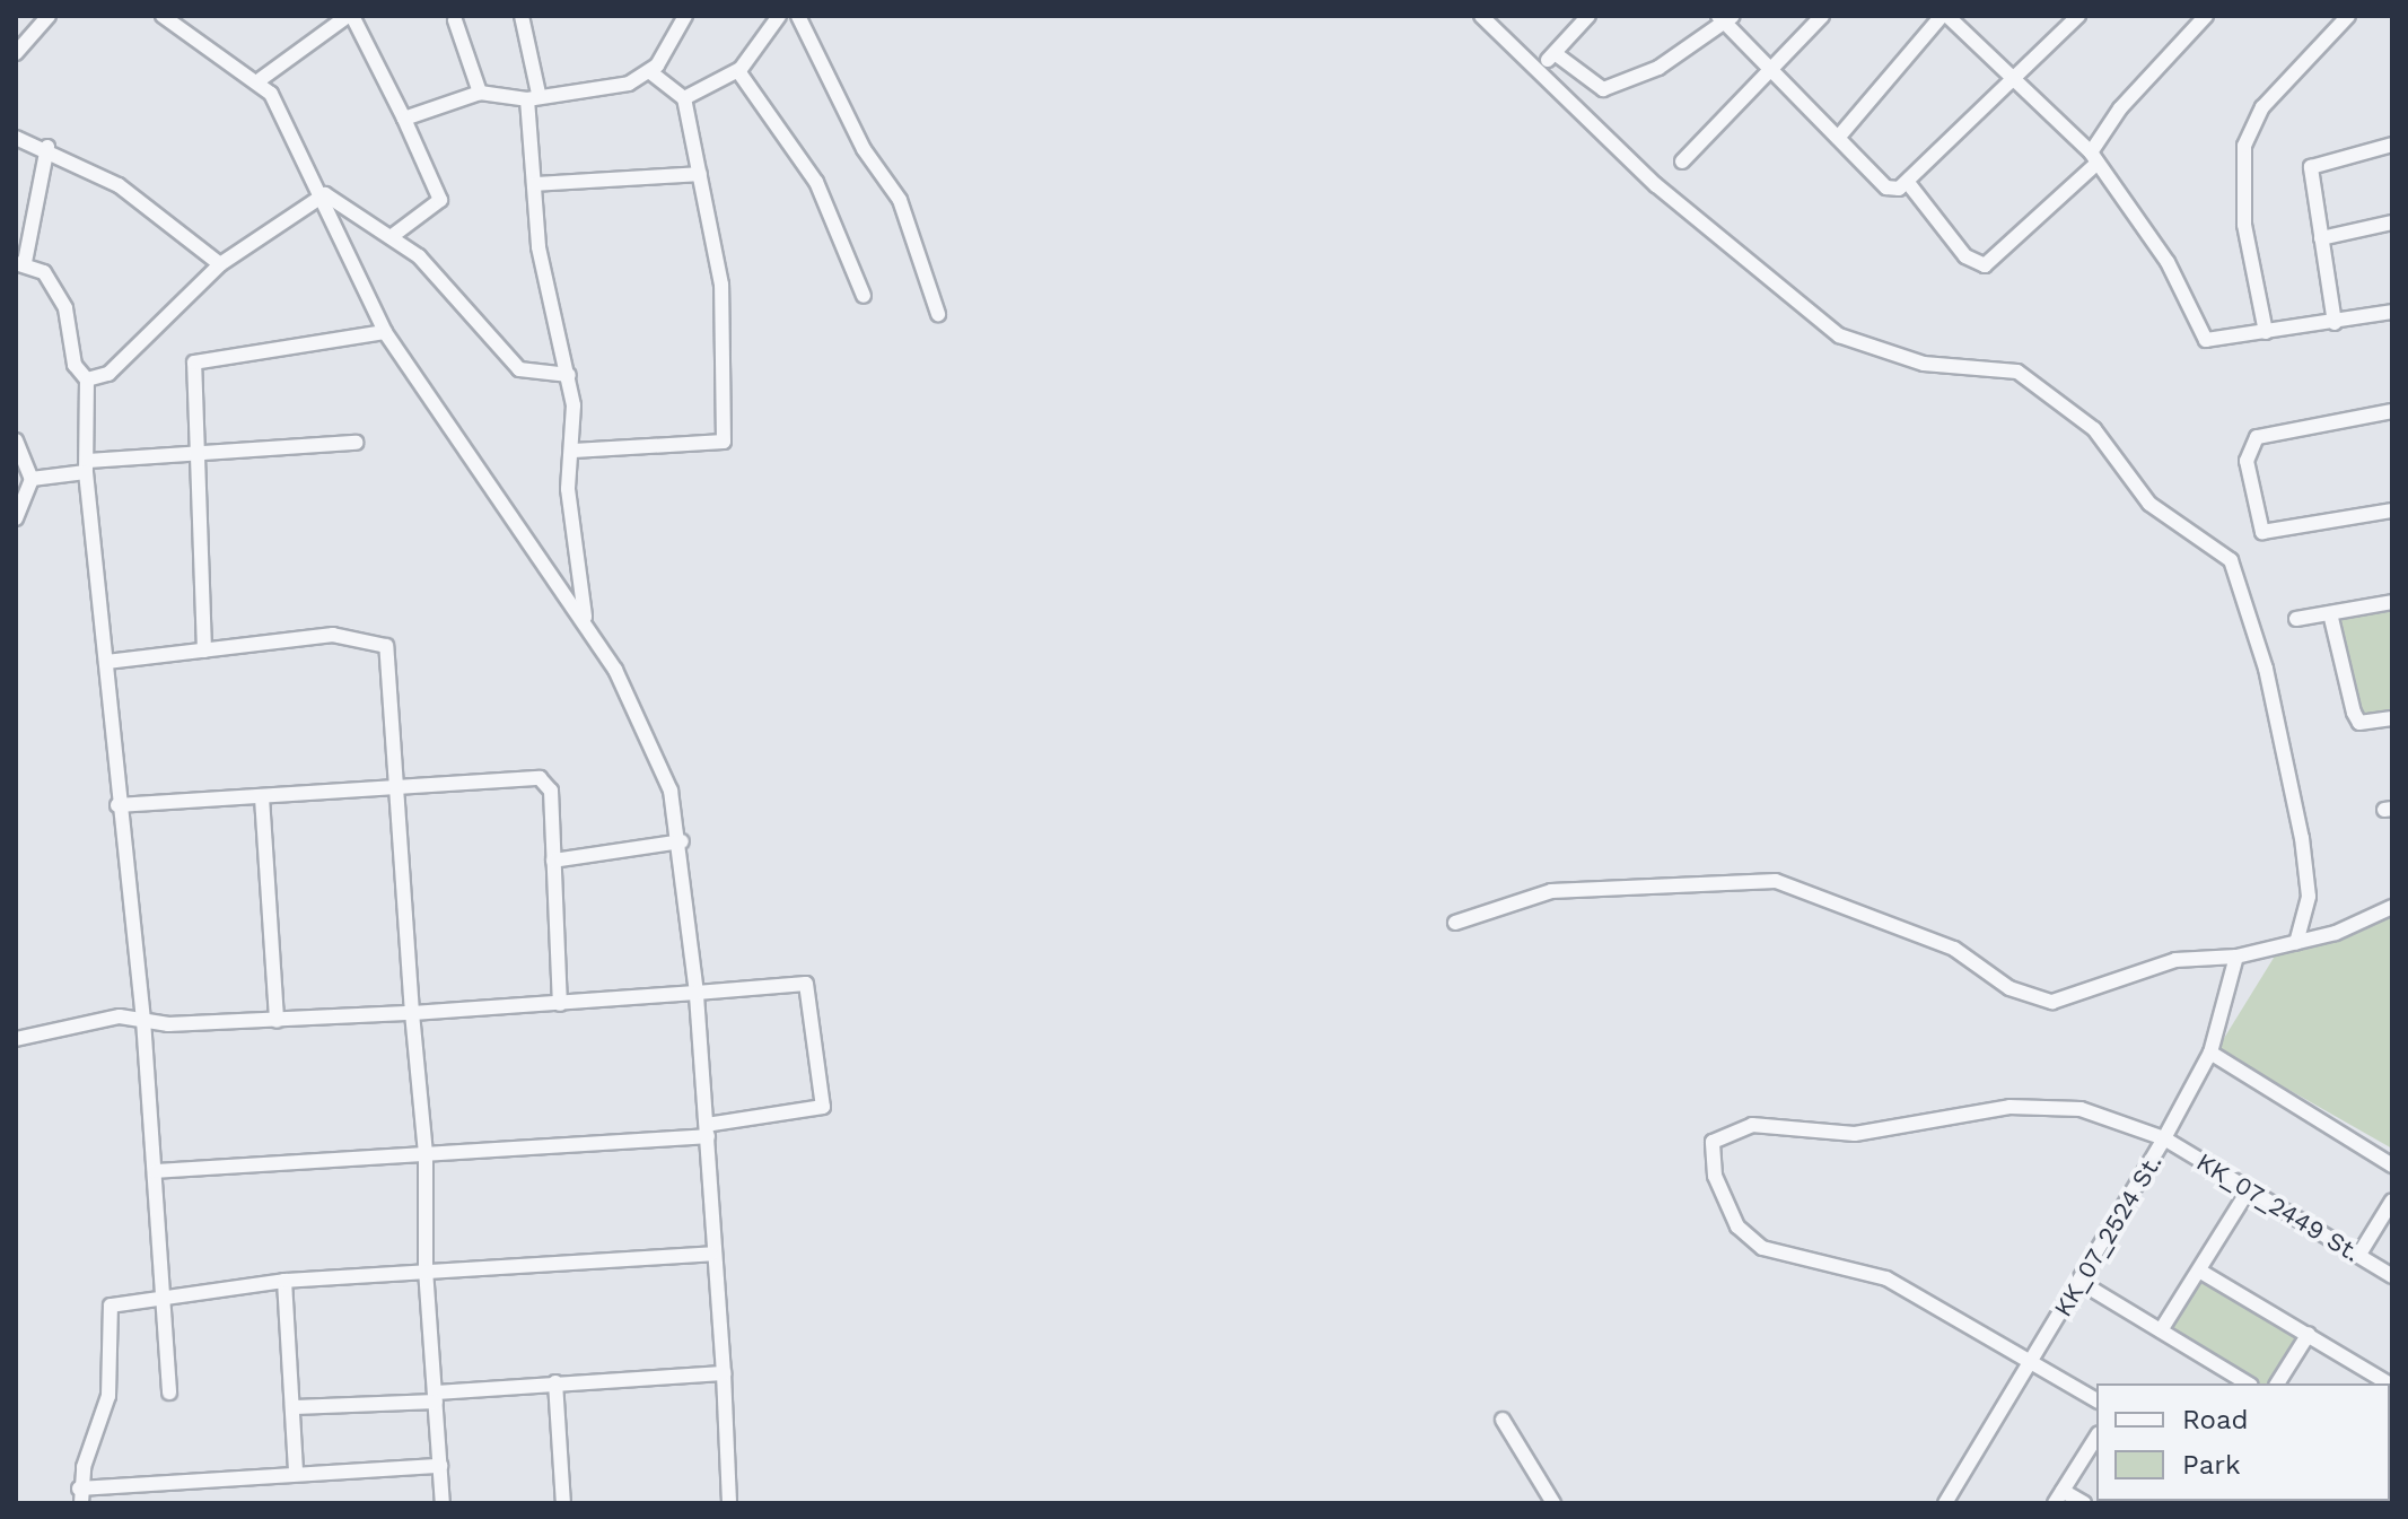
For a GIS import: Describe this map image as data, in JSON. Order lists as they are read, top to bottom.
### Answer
{
  "streets": {
    "street": ["KK_07_2449 St.", "KK_07_2524 St."]
  },
  "crossings": [
    ["KK_07_2449 St.", "KK_07_2524 St."]
  ],
  "legend": ["Road", "Park"]
}
